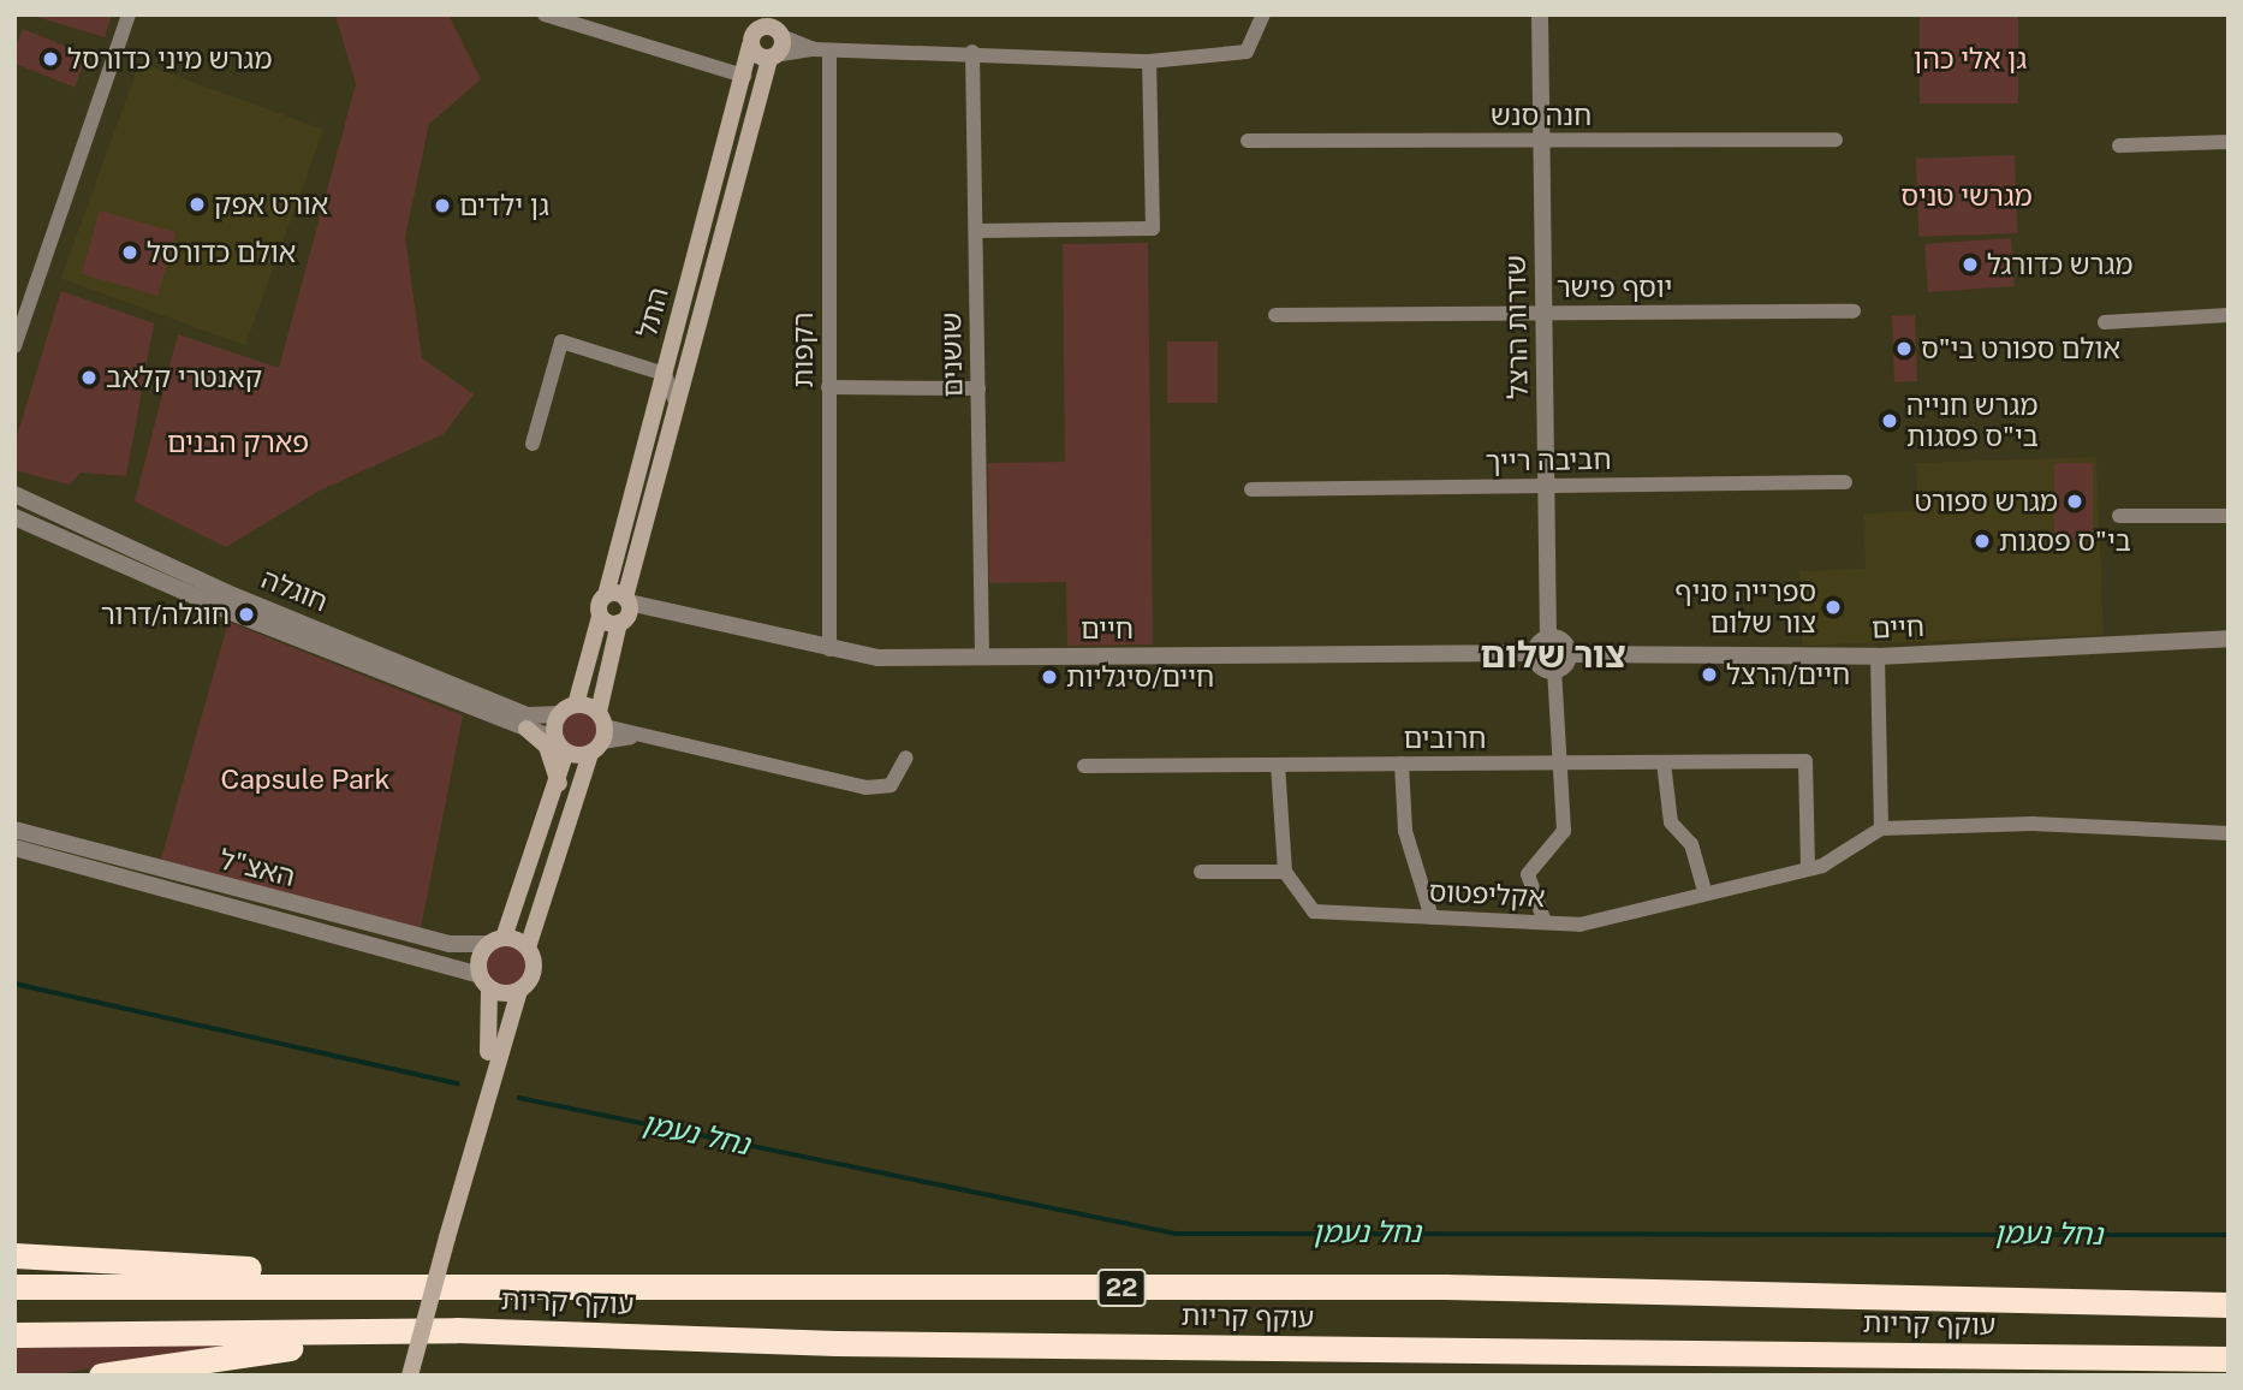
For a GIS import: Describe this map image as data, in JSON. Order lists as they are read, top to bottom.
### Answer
{
  "streets": {
    "highway": ["22", "עוקף קריות"],
    "main road": ["התל"],
    "street": [
      "חנה סנש",
      "יוסף פישר",
      "שדרות הרצל",
      "רקפות",
      "שושנים",
      "חביבה רייך",
      "חוגלה",
      "חיים",
      "חרובים",
      "האצ\"ל",
      "אקליפטוס"
    ]
  },
  "crossings": [
    ["חנה סנש", "שדרות הרצל"],
    ["יוסף פישר", "שדרות הרצל"],
    ["התל", "חיים"],
    ["שדרות הרצל", "חביבה רייך"],
    ["שדרות הרצל", "חיים"],
    ["רקפות", "חיים"],
    ["שושנים", "חיים"],
    ["חרובים", "אקליפטוס"]
  ],
  "districts": ["צור שלום"],
  "water": ["נחל נעמן"],
  "parks": [
    "גן אלי כהן",
    "מגרשי טניס",
    "פארק הבנים",
    "Capsule Park"
  ],
  "places": [
    "מגרש מיני כדורסל",
    "אורט אפק",
    "גן ילדים",
    "אולם כדורסל",
    "מגרש כדורגל",
    "אולם ספורט בי\"ס",
    "קאנטרי קלאב",
    "מגרש חנייה בי\"ס פסגות",
    "מגרש ספורט",
    "בי\"ס פסגות",
    "ספרייה סניף צור שלום",
    "חוגלה/דרור",
    "חיים/הרצל",
    "חיים/סיגליות"
  ]
}
